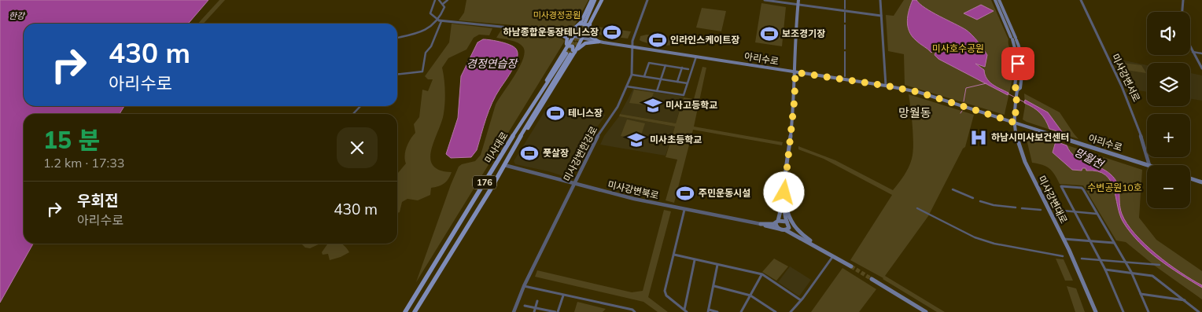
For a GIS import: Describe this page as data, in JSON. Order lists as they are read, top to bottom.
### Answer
{
  "streets": {
    "main road": [
      "아리수로",
      "미사대로",
      "176",
      "미사강변대로"
    ],
    "street": ["미사강변서로", "미사강변한강로", "미사강변북로"]
  },
  "crossings": [
    ["아리수로", "미사강변서로"],
    ["아리수로", "미사강변한강로"],
    ["아리수로", "미사강변대로"],
    ["미사대로", "미사강변북로"],
    ["미사강변한강로", "미사강변북로"]
  ],
  "districts": ["망월동"],
  "water": ["한강", "경정연습장", "망월천"],
  "parks": ["미사경정공원", "미사호수공원", "수변공원10호"],
  "places": {
    "sports": [
      "하남종합운동장테니스장",
      "보조경기장",
      "인라인스케이트장",
      "테니스장",
      "풋살장",
      "주민운동시설"
    ],
    "school or university": ["미사고등학교", "미사초등학교"],
    "hospital": ["하남시미사보건센터"]
  },
  "page": {
    "map_buttons": ["+", "−"],
    "turn": ["430 m", "아리수로"],
    "heading": ["15 분", "1.2 km · 17:33"],
    "list": [
      {
        "name": "우회전",
        "note": "아리수로",
        "value": "430 m"
      }
    ]
  }
}
